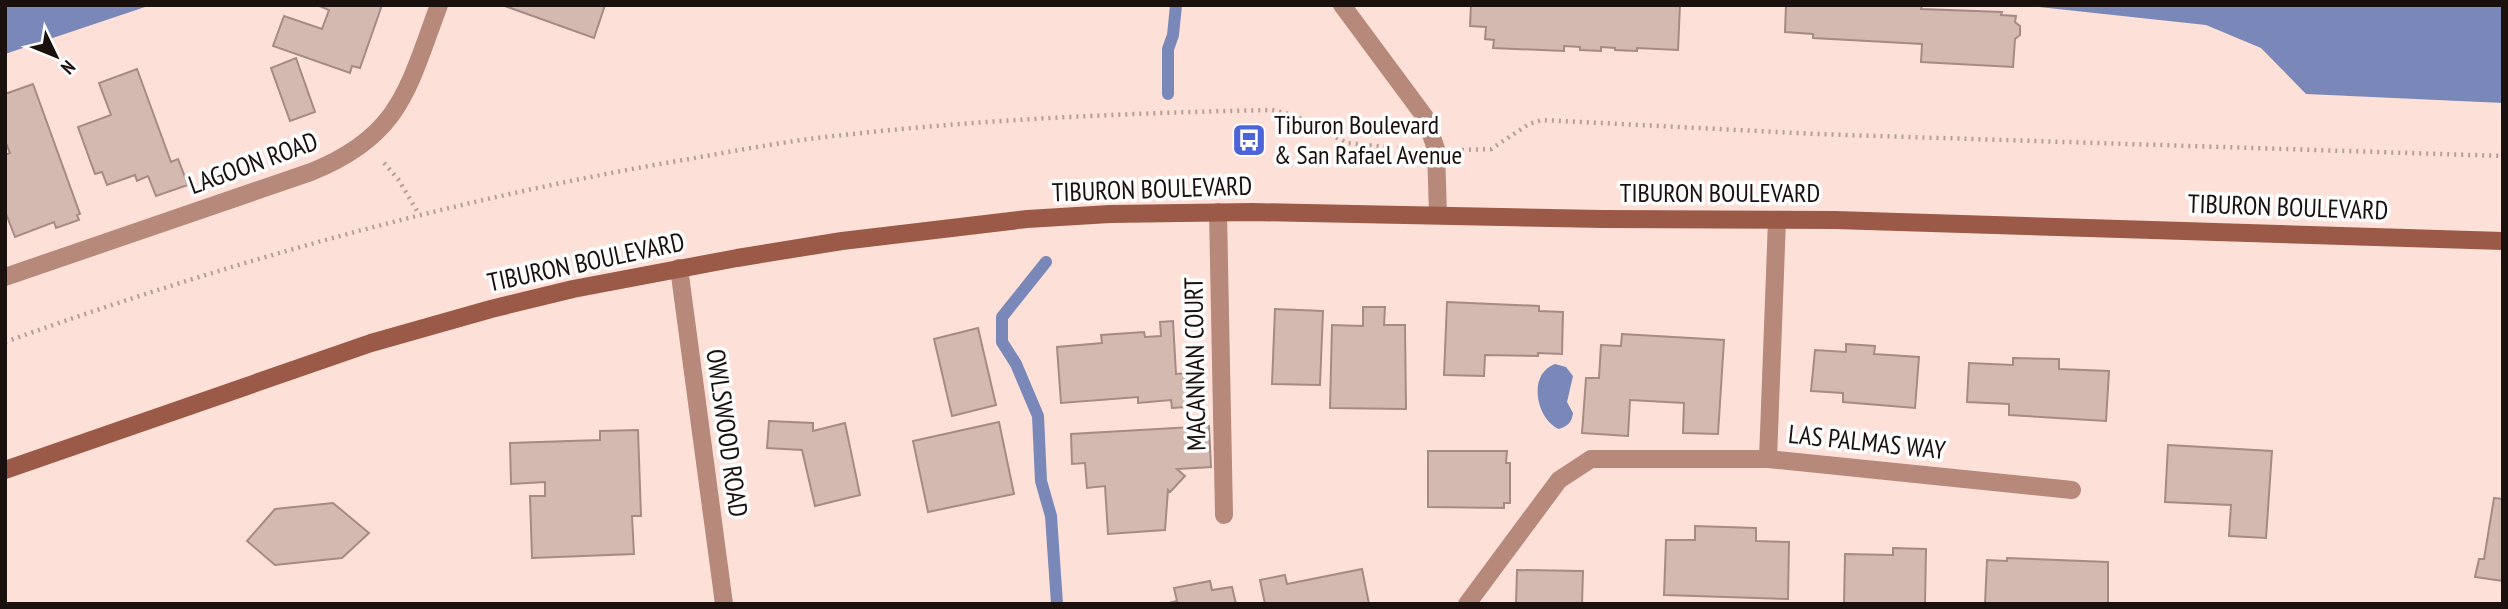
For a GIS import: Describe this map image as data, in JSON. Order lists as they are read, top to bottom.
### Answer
{
  "streets": {
    "main road": ["TIBURON BOULEVARD"],
    "street": [
      "LAGOON ROAD",
      "MACANNAN COURT",
      "OWLSWOOD ROAD",
      "LAS PALMAS WAY"
    ]
  },
  "crossings": [
    ["TIBURON BOULEVARD", "MACANNAN COURT"],
    ["TIBURON BOULEVARD", "OWLSWOOD ROAD"],
    ["TIBURON BOULEVARD", "LAS PALMAS WAY"]
  ],
  "places": {
    "bus stop": ["Tiburon Boulevard & San Rafael Avenue"]
  },
  "north": "bottom right"
}
